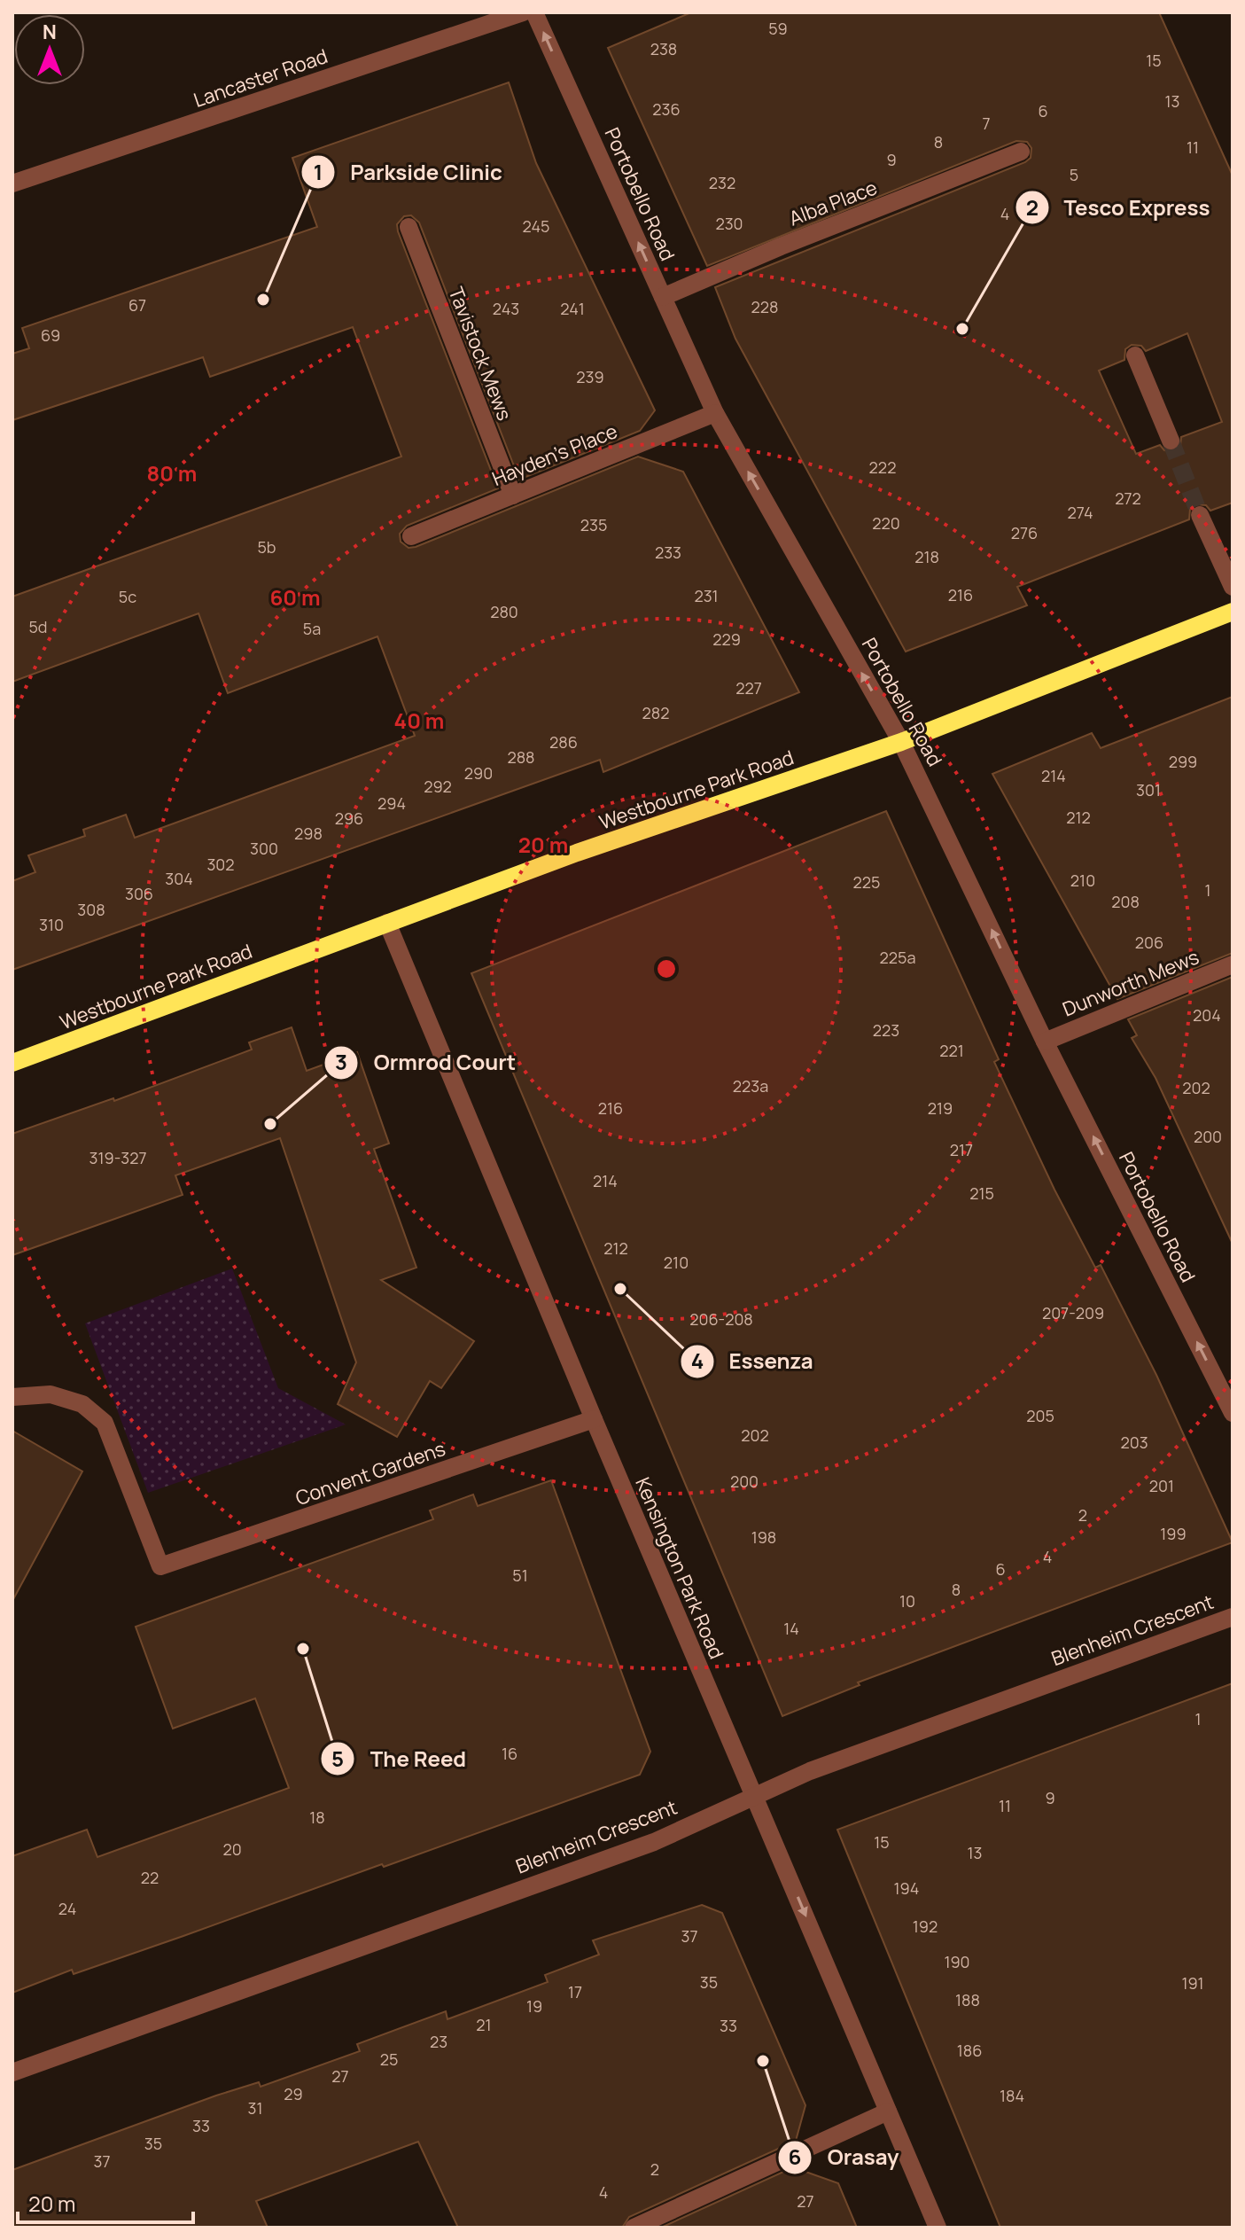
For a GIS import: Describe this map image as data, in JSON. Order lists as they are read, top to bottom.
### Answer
{
  "streets": {
    "main road": ["Westbourne Park Road"],
    "street": [
      "Lancaster Road",
      "Portobello Road",
      "Alba Place",
      "Tavistock Mews",
      "Hayden's Place",
      "Dunworth Mews",
      "Convent Gardens",
      "Kensington Park Road",
      "Blenheim Crescent"
    ]
  },
  "crossings": [
    ["Portobello Road", "Alba Place"],
    ["Portobello Road", "Hayden's Place"],
    ["Portobello Road", "Westbourne Park Road"],
    ["Portobello Road", "Dunworth Mews"],
    ["Tavistock Mews", "Hayden's Place"],
    ["Westbourne Park Road", "Kensington Park Road"],
    ["Convent Gardens", "Kensington Park Road"],
    ["Kensington Park Road", "Blenheim Crescent"]
  ],
  "one_way": ["Portobello Road"],
  "places": [
    "Parkside Clinic",
    "Tesco Express",
    "Ormrod Court",
    "Essenza",
    "The Reed",
    "Orasay"
  ],
  "house_numbers": [
    "59",
    "238",
    "15",
    "13",
    "236",
    "6",
    "7",
    "8",
    "11",
    "9",
    "5",
    "232",
    "4",
    "230",
    "245",
    "67",
    "228",
    "243",
    "241",
    "69",
    "239",
    "222",
    "272",
    "274",
    "220",
    "235",
    "276",
    "5b",
    "233",
    "218",
    "216",
    "231",
    "5c",
    "280",
    "5d",
    "5a",
    "229",
    "227",
    "282",
    "286",
    "288",
    "299",
    "290",
    "214",
    "292",
    "301",
    "294",
    "212",
    "296",
    "298",
    "300",
    "302",
    "304",
    "210",
    "225",
    "1",
    "306",
    "208",
    "308",
    "310",
    "206",
    "225a",
    "204",
    "223",
    "221",
    "223a",
    "202",
    "216",
    "219",
    "200",
    "217",
    "319-327",
    "214",
    "215",
    "212",
    "210",
    "207-209",
    "206-208",
    "205",
    "202",
    "203",
    "200",
    "201",
    "2",
    "199",
    "198",
    "4",
    "6",
    "51",
    "8",
    "10",
    "14",
    "1",
    "16",
    "9",
    "11",
    "18",
    "15",
    "20",
    "13",
    "22",
    "194",
    "24",
    "192",
    "37",
    "190",
    "35",
    "191",
    "17",
    "188",
    "19",
    "21",
    "33",
    "23",
    "186",
    "25",
    "27",
    "29",
    "184",
    "31",
    "33",
    "35",
    "37",
    "2",
    "4",
    "27"
  ],
  "scale_bar": "20 m",
  "north": "top",
  "rings": [
    "80 m",
    "60 m",
    "40 m",
    "20 m"
  ]
}
